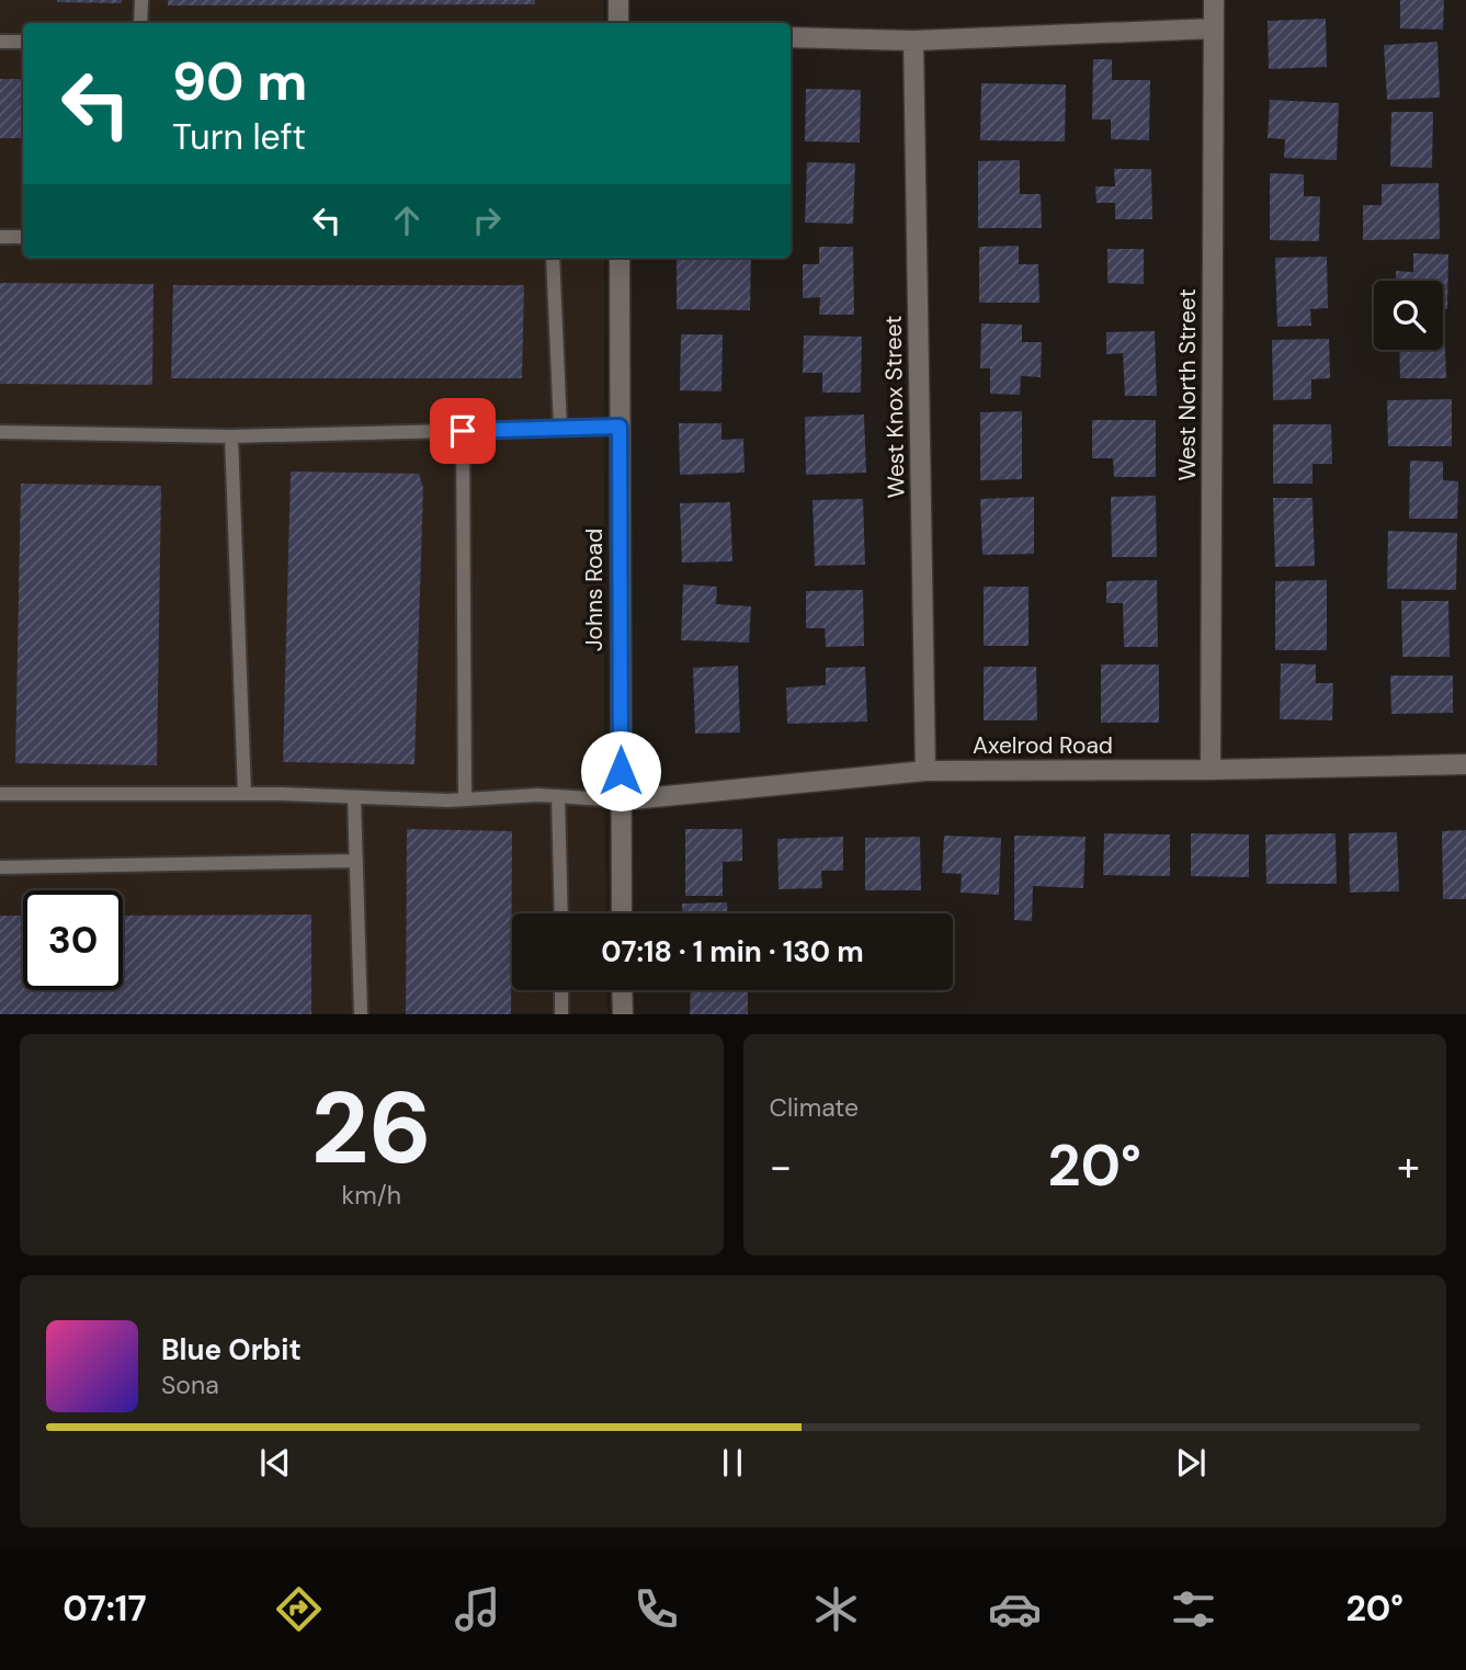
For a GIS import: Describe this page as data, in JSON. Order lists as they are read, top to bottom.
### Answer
{
  "streets": {
    "street": [
      "West North Street",
      "West Knox Street",
      "Johns Road",
      "Axelrod Road"
    ]
  },
  "crossings": [
    ["West North Street", "Axelrod Road"],
    ["West Knox Street", "Axelrod Road"],
    ["Johns Road", "Axelrod Road"]
  ],
  "page": {
    "turn": ["90 m", "Turn left"],
    "limit": "30",
    "trip": "07:18 · 1 min · 130 m",
    "tile": [
      ["26", "km/h"],
      "Climate"
    ],
    "heat": ["−", "20°", "+"],
    "song": ["Blue Orbit", "Sona"],
    "tabs": ["07:17", "20°"]
  }
}
